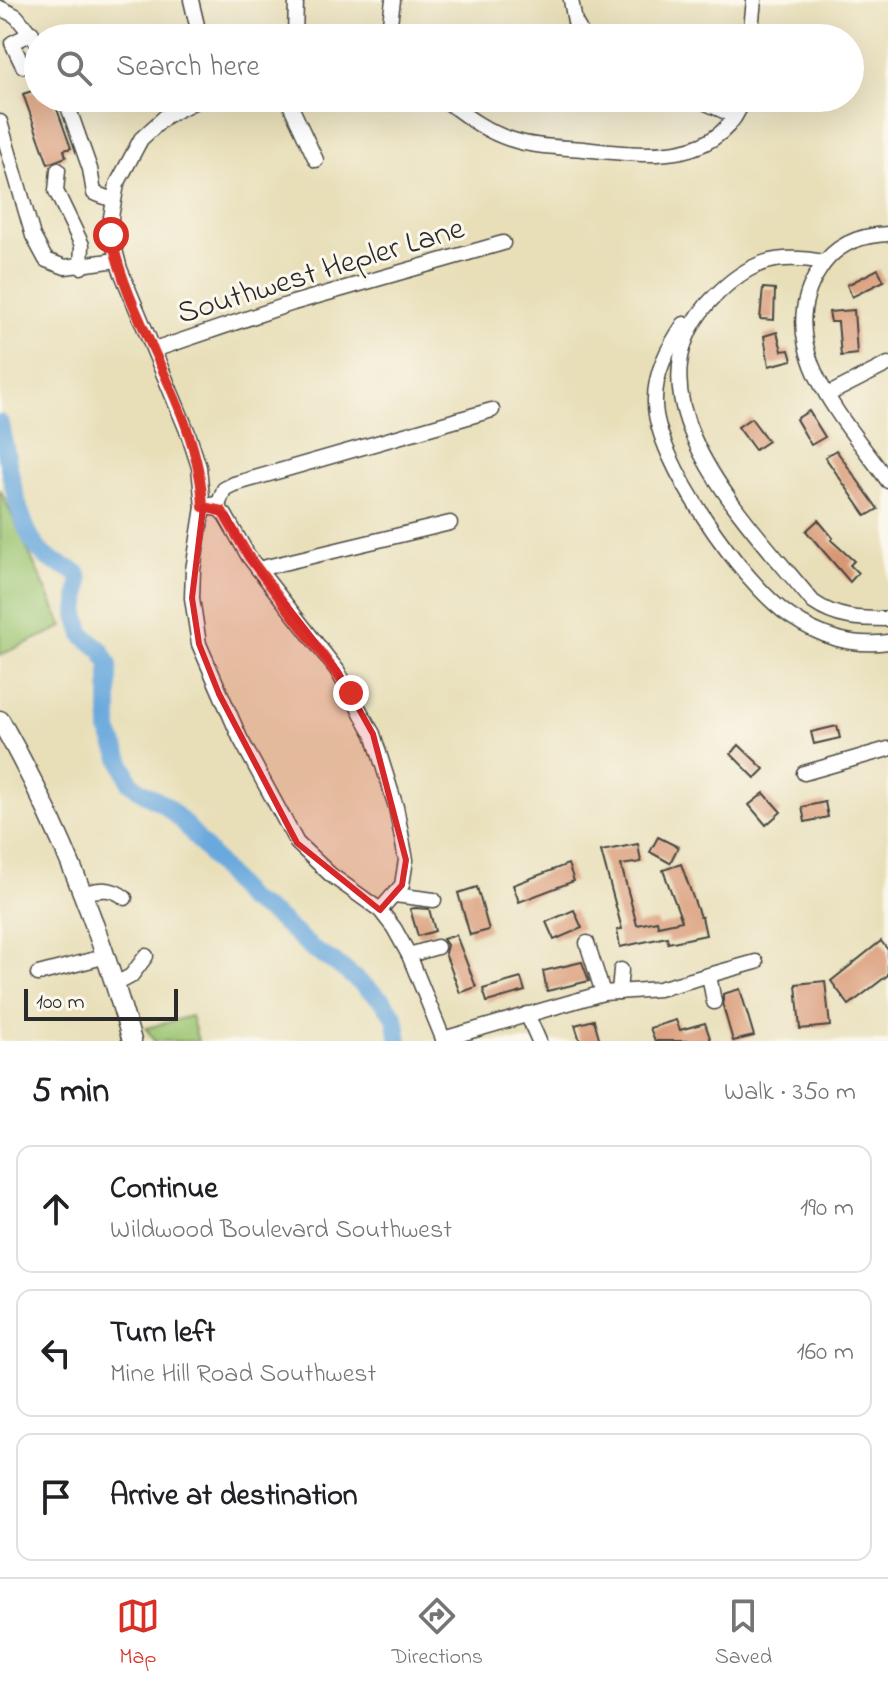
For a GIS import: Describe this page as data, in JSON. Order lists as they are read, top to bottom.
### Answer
{
  "streets": {
    "street": ["Southwest Hepler Lane"]
  },
  "scale_bar": "100 m",
  "page": {
    "search": "Search here",
    "scale": "100 m",
    "heading": ["5 min", "Walk · 350 m"],
    "list": [
      ["Continue", "Wildwood Boulevard Southwest", "190 m"],
      ["Turn left", "Mine Hill Road Southwest", "160 m"],
      "Arrive at destination"
    ],
    "nav": ["Map", "Directions", "Saved"]
  }
}
